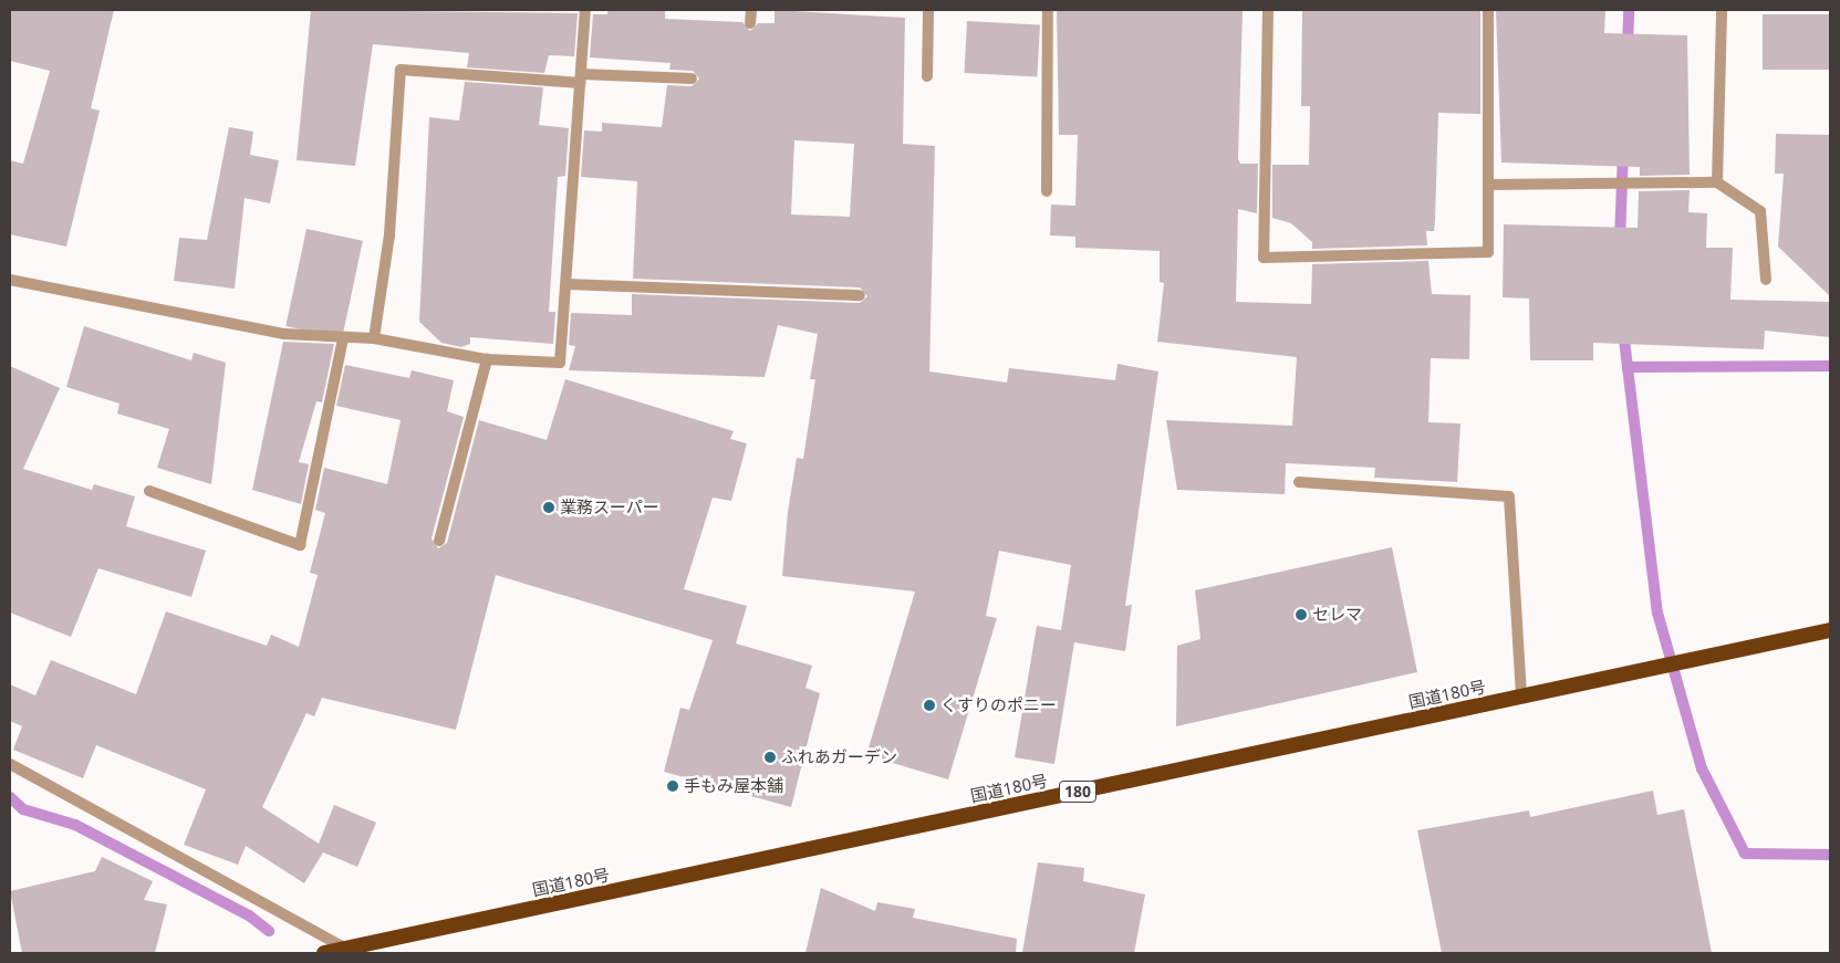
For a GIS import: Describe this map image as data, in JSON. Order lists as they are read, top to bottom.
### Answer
{
  "streets": {
    "highway": ["国道180号", "180"]
  },
  "places": [
    "業務スーパー",
    "セレマ",
    "くすりのポニー",
    "ふれあガーデン",
    "手もみ屋本舗"
  ]
}
